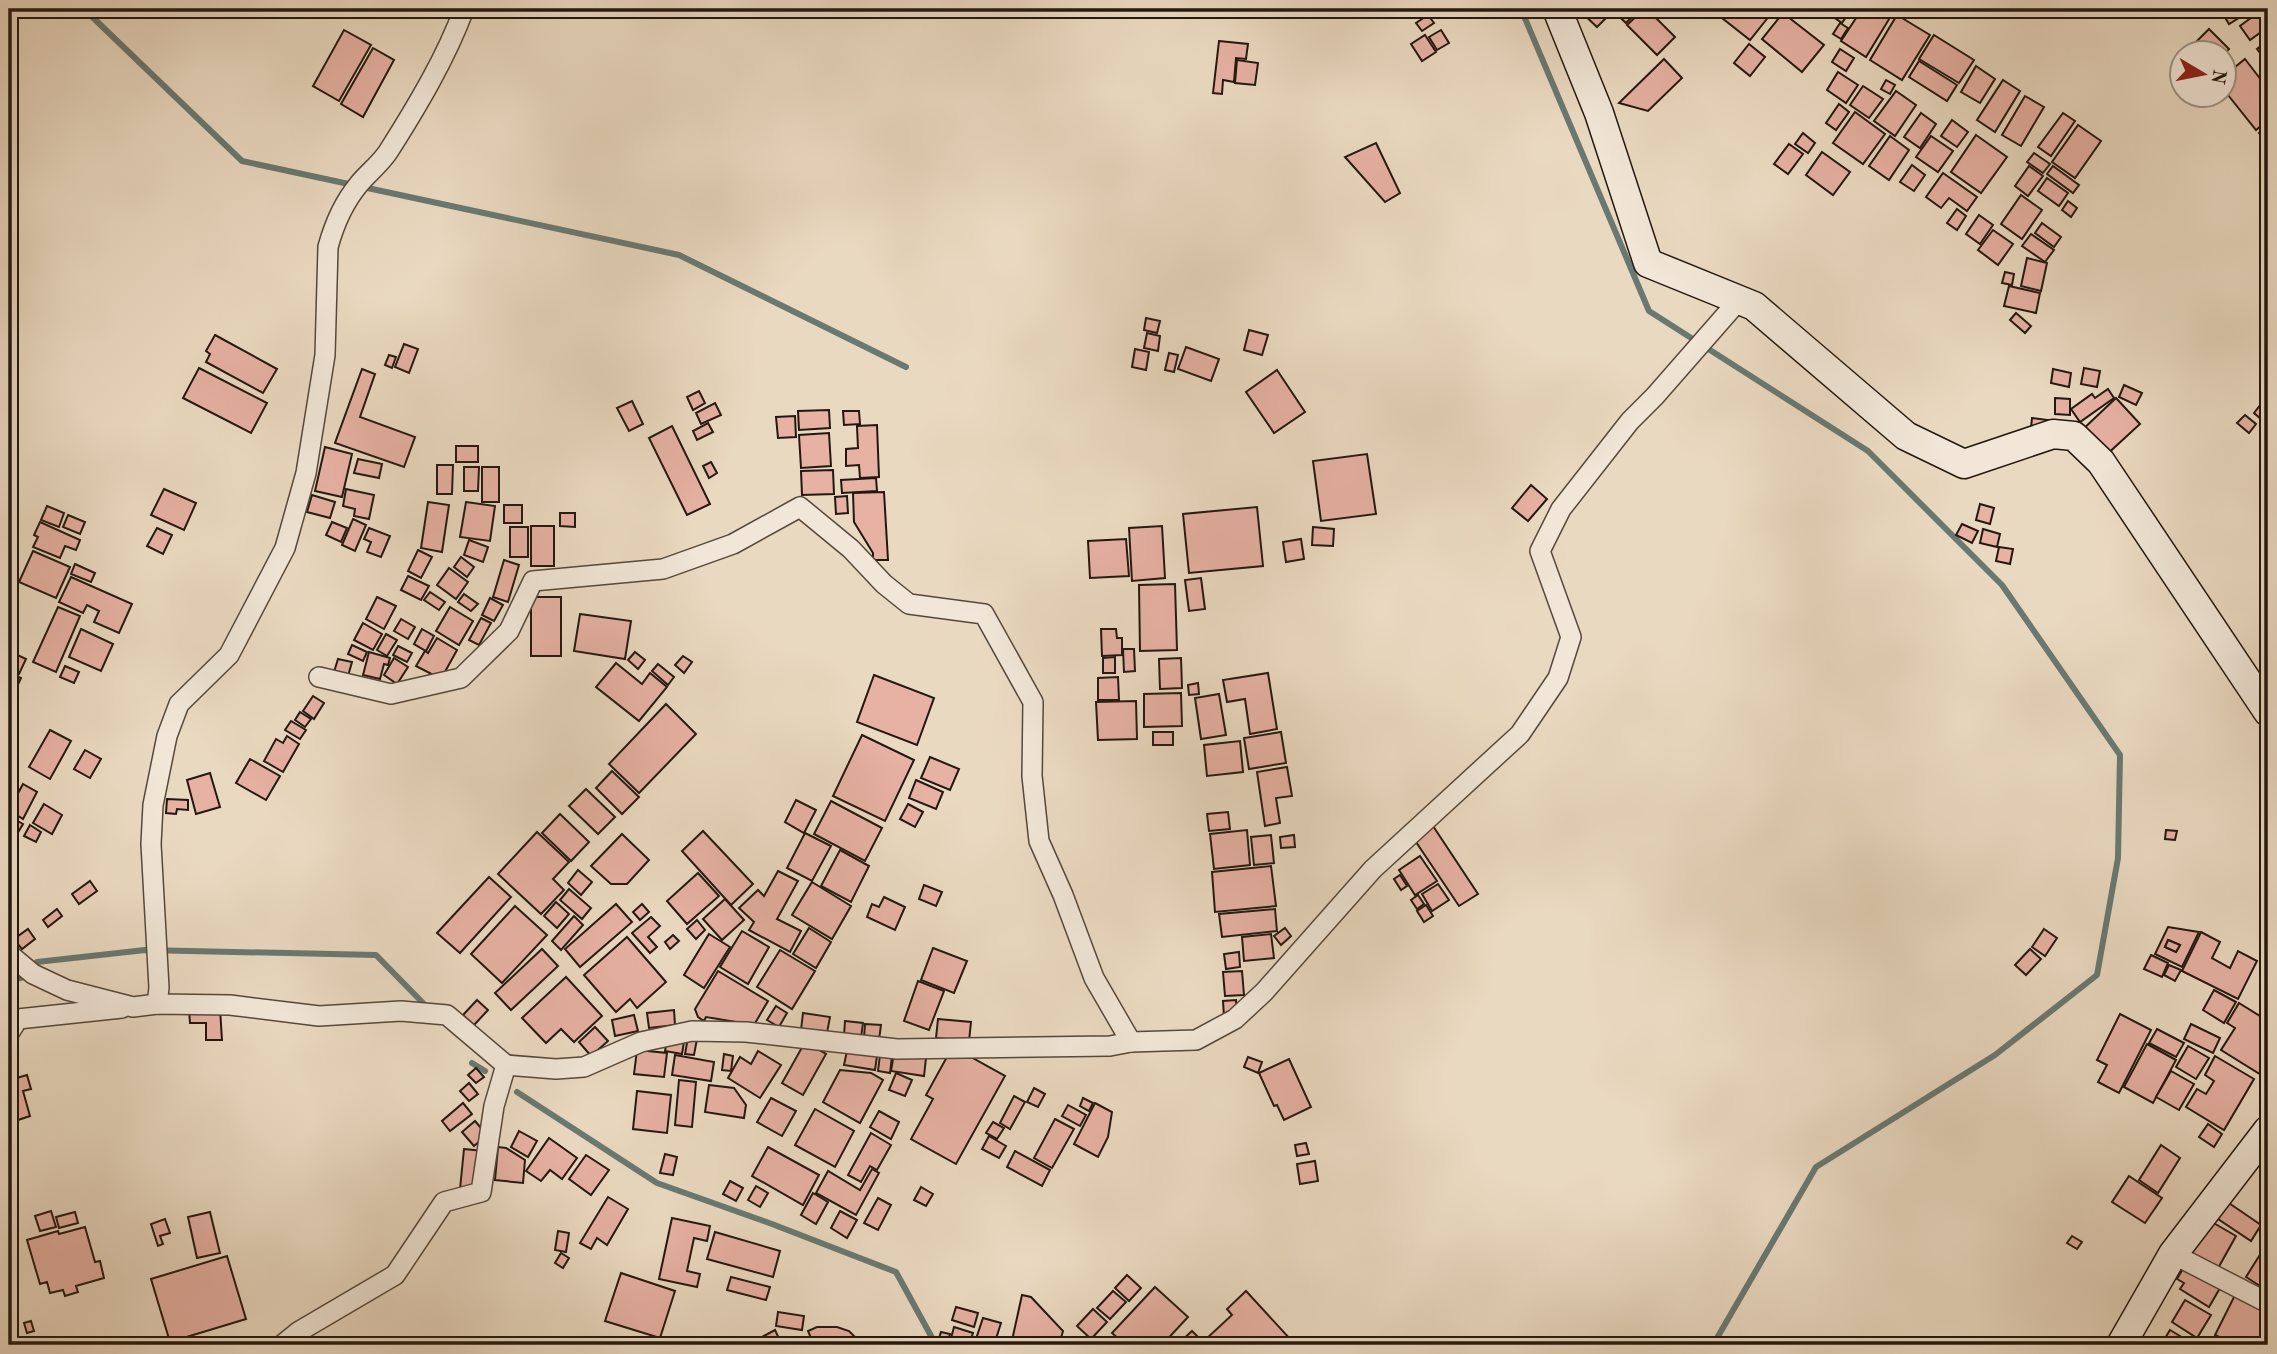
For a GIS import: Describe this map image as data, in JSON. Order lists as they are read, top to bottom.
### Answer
{
  "north": "right"
}
